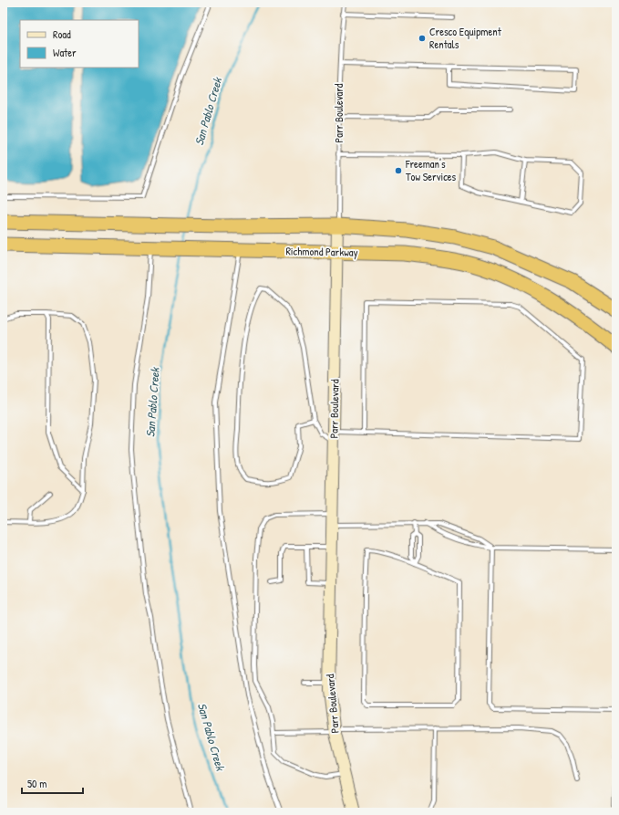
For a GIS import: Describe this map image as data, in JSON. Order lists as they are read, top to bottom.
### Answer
{
  "streets": {
    "highway": ["Richmond Parkway"],
    "street": ["Parr Boulevard"]
  },
  "crossings": [
    ["Parr Boulevard", "Richmond Parkway"]
  ],
  "water": ["San Pablo Creek"],
  "places": ["Cresco Equipment Rentals", "Freeman's Tow Services"],
  "legend": ["Road", "Water"],
  "scale_bar": "50 m"
}
